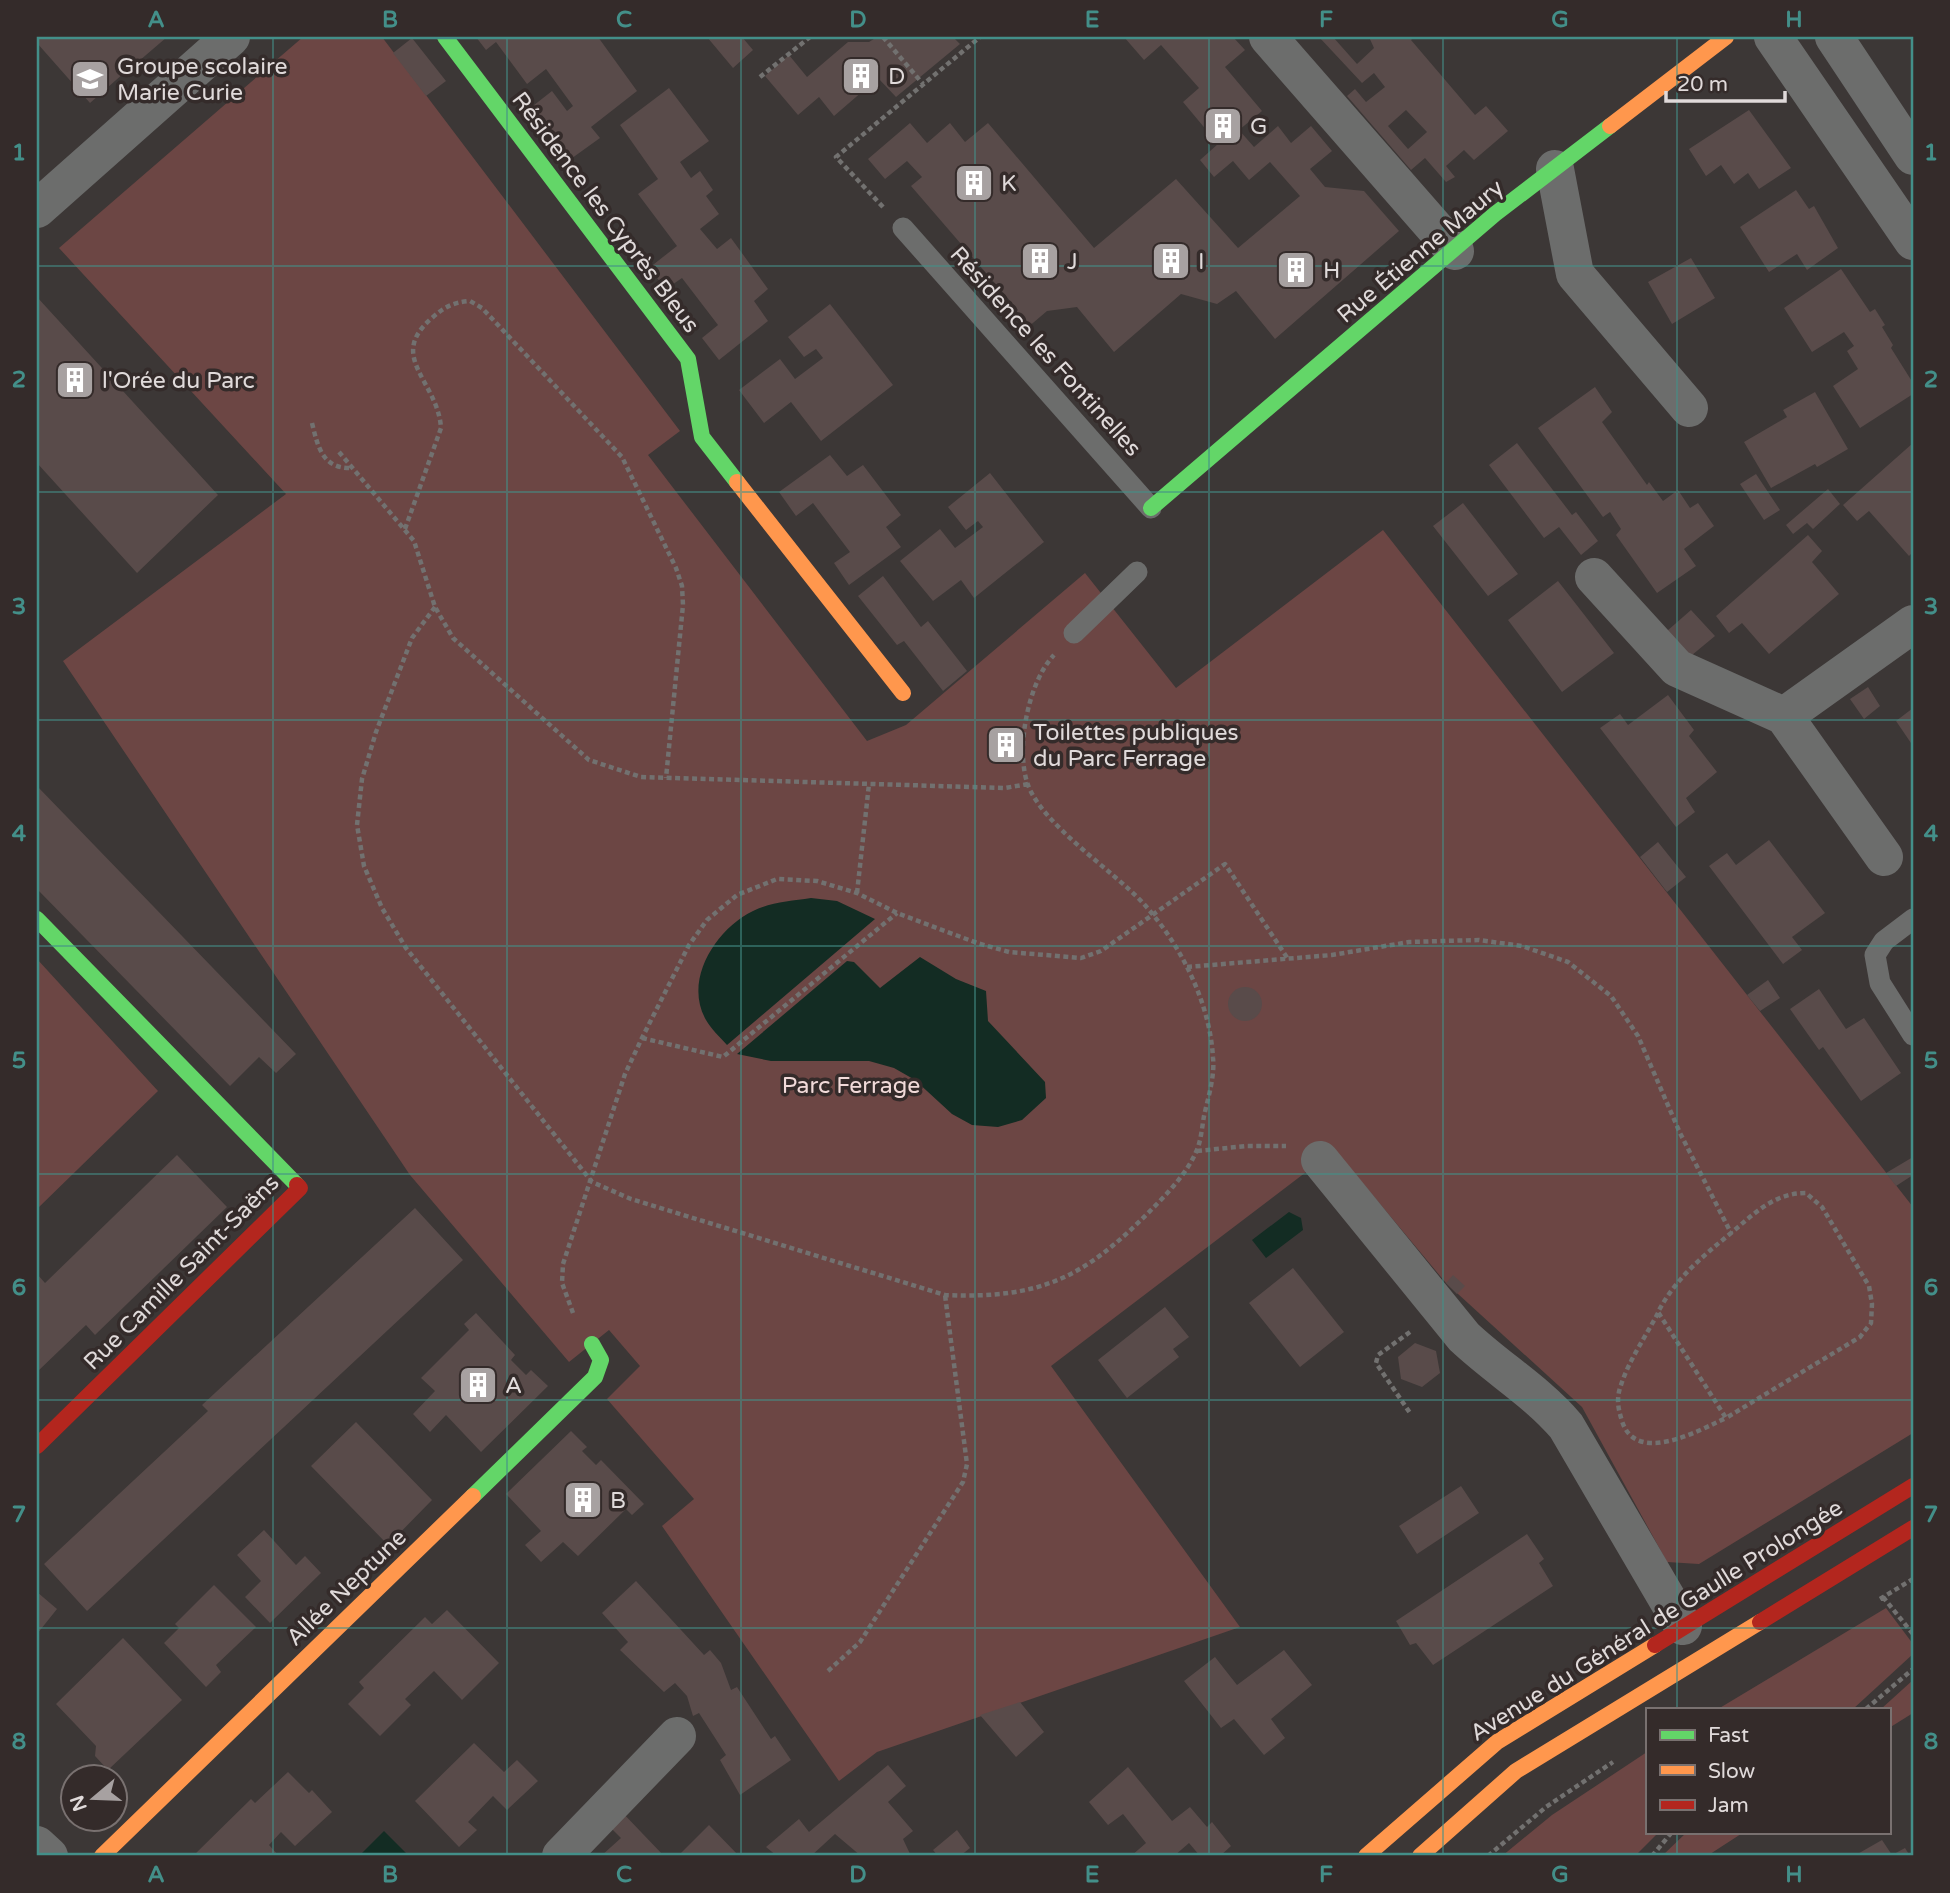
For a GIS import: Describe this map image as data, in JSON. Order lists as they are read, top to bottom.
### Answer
{
  "streets": {
    "street": [
      "Résidence les Cyprès Bleus",
      "Rue Étienne Maury",
      "Rue Camille Saint-Saëns",
      "Allée Neptune",
      "Avenue du Général de Gaulle Prolongée"
    ],
    "lane": ["Résidence les Fontinelles"]
  },
  "crossings": [
    ["Rue Étienne Maury", "Résidence les Fontinelles"]
  ],
  "parks": ["Parc Ferrage"],
  "places": {
    "building": [
      "D",
      "G",
      "K",
      "J",
      "I",
      "H",
      "l'Orée du Parc",
      "Toilettes publiques du Parc Ferrage",
      "A",
      "B"
    ],
    "school or university": ["Groupe scolaire Marie Curie"]
  },
  "legend": ["Fast", "Slow", "Jam"],
  "scale_bar": "20 m",
  "north": "left",
  "grid": {
    "columns": [
      "A",
      "B",
      "C",
      "D",
      "E",
      "F",
      "G",
      "H"
    ],
    "rows": [
      "1",
      "2",
      "3",
      "4",
      "5",
      "6",
      "7",
      "8"
    ]
  }
}
